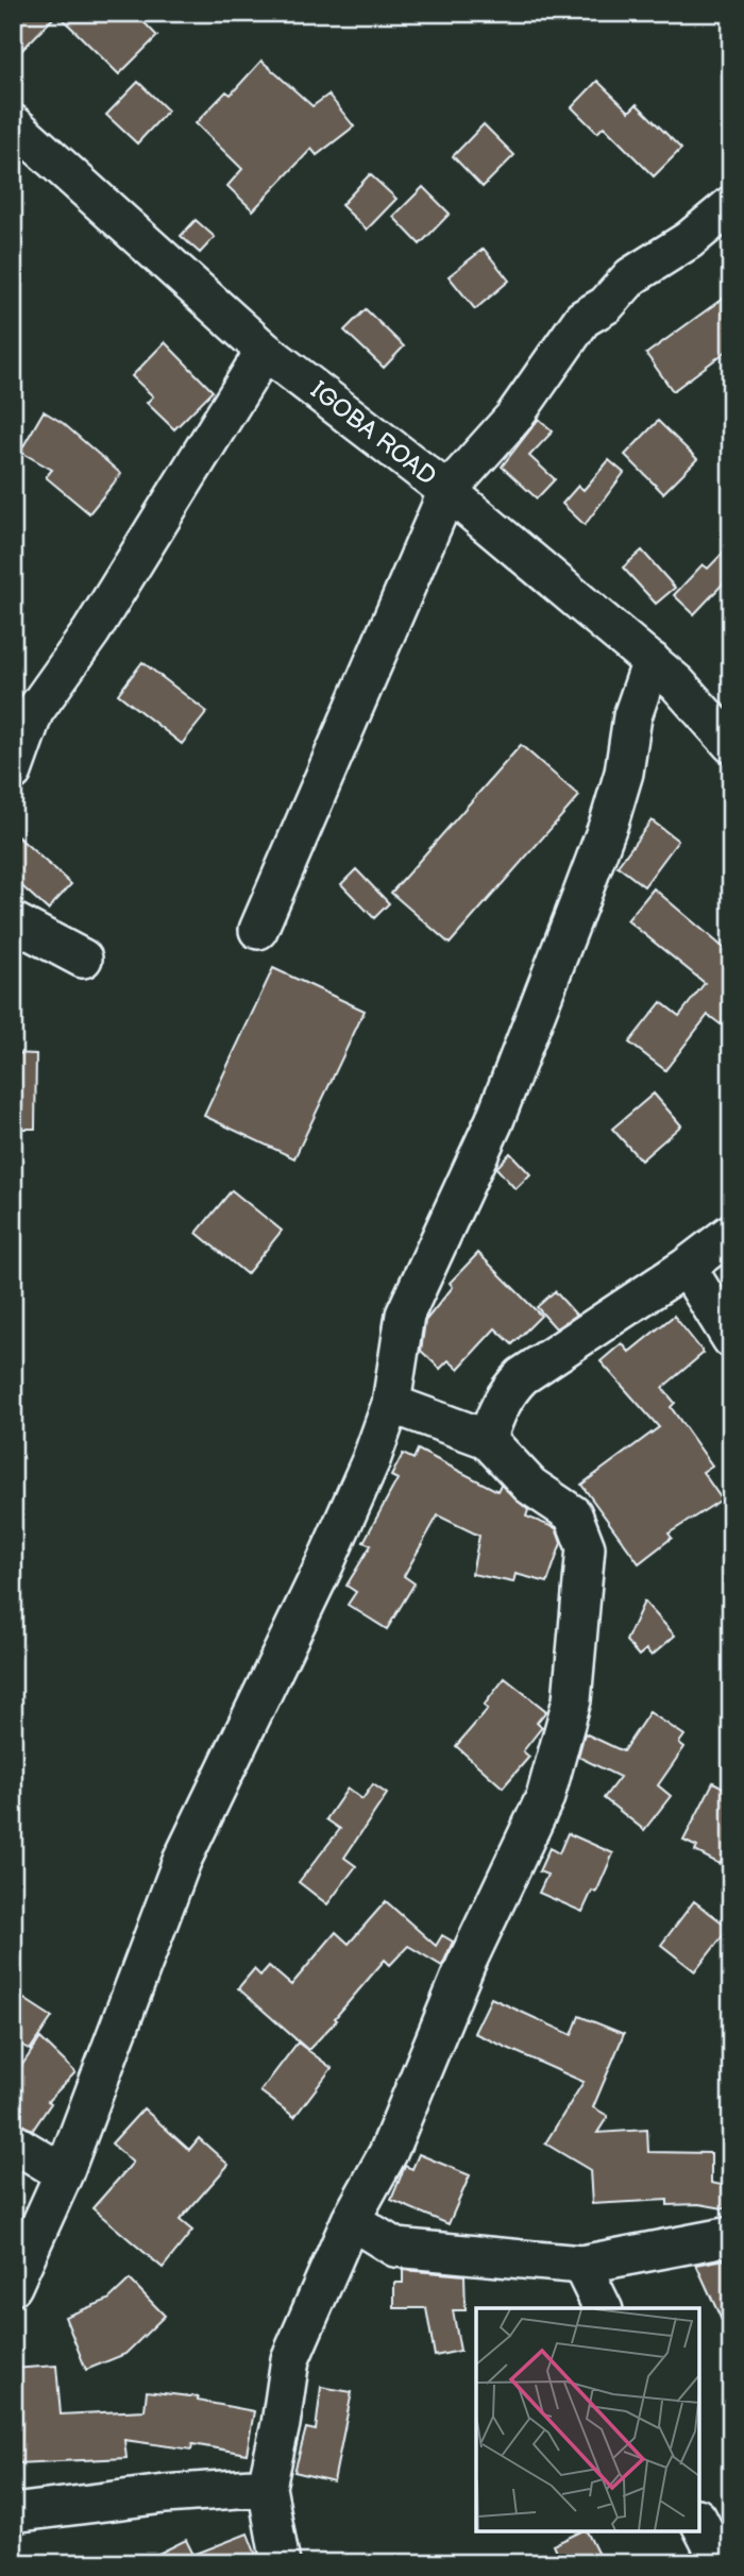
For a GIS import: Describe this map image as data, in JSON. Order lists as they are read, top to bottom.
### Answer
{
  "streets": {
    "street": ["IGOBA ROAD"]
  }
}
